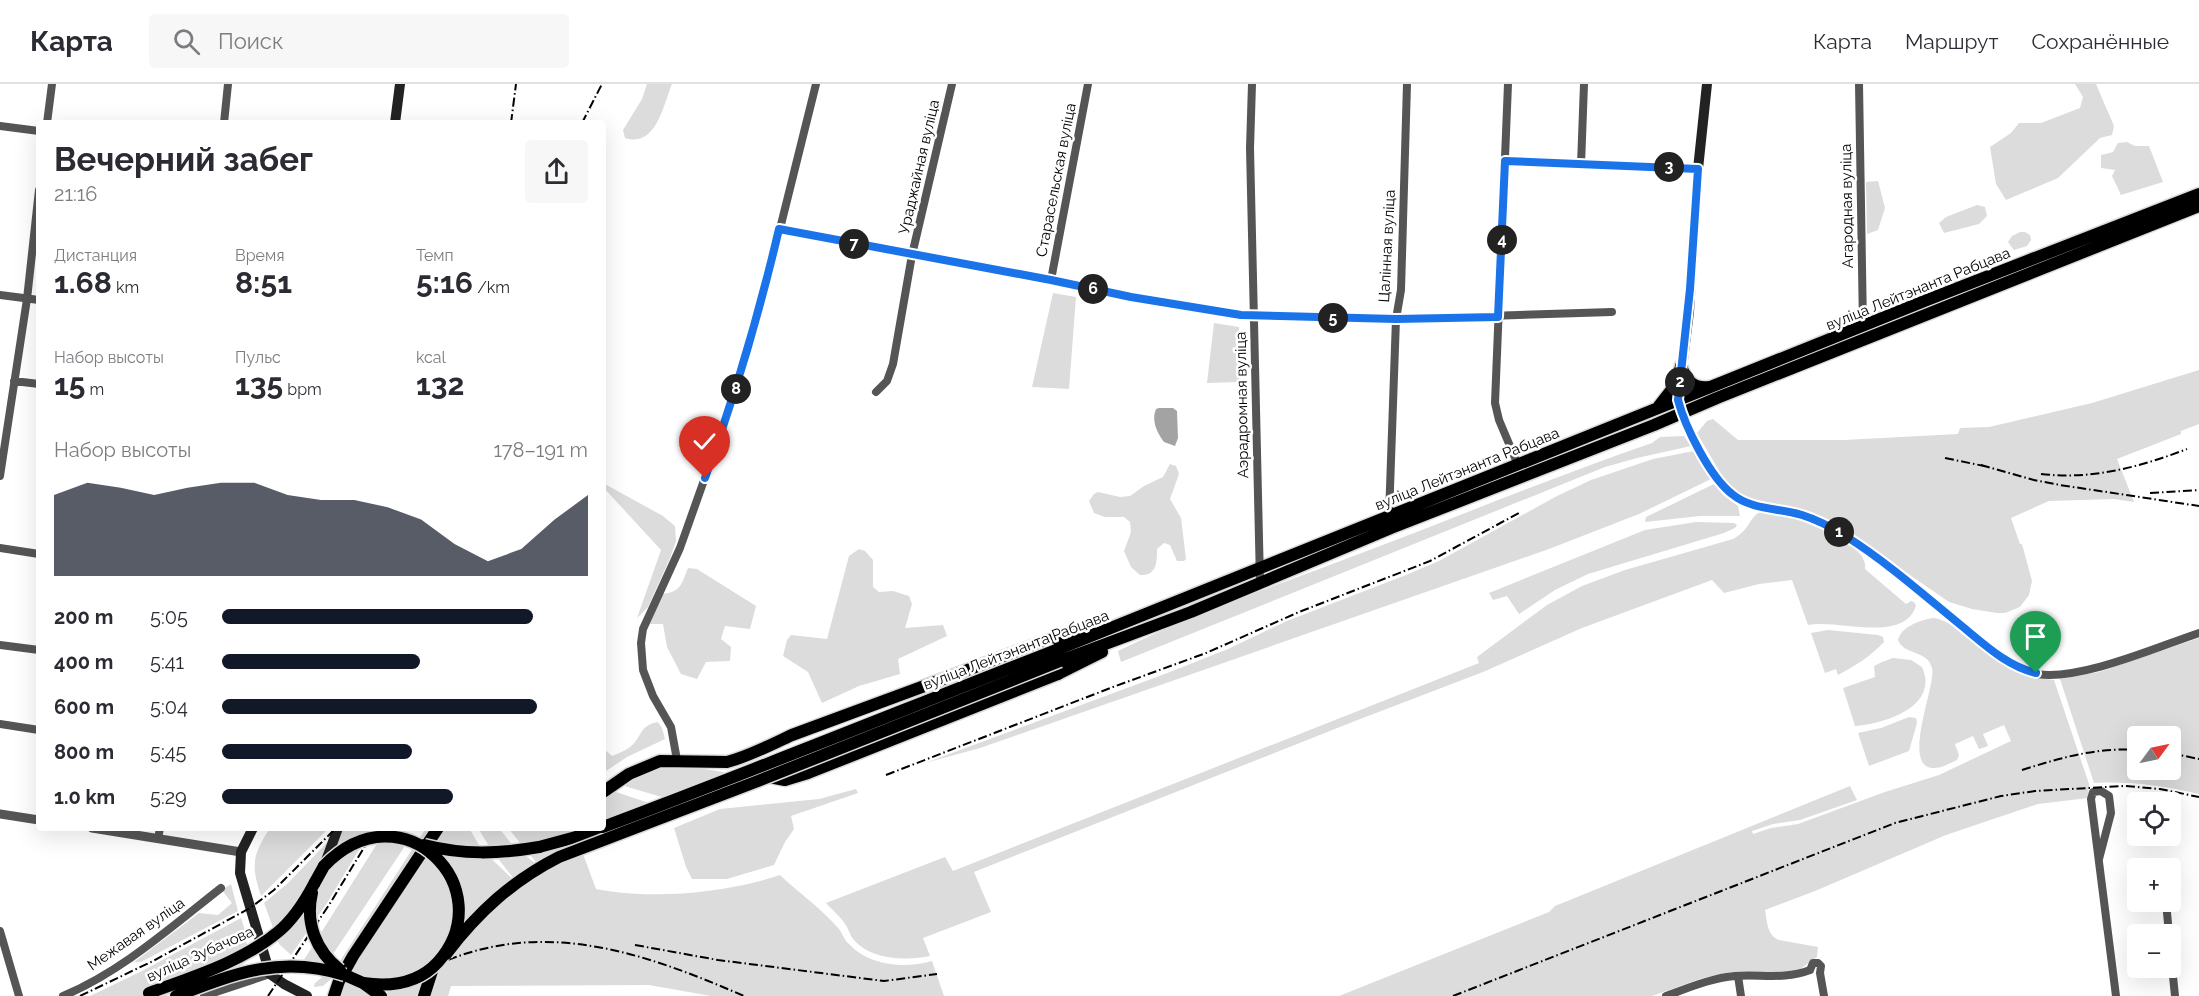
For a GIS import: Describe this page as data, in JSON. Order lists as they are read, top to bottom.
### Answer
{
  "streets": {
    "main road": ["вуліца Лейтэнанта Рабцава", "вуліца Зубачова"],
    "street": [
      "Ураджайная вуліца",
      "Старасельская вуліца",
      "Агародная вуліца",
      "Цалінная вуліца",
      "Аэрадромная вуліца",
      "Межавая вуліца"
    ]
  },
  "crossings": [
    ["Агародная вуліца", "вуліца Лейтэнанта Рабцава"],
    ["Цалінная вуліца", "вуліца Лейтэнанта Рабцава"],
    ["вуліца Лейтэнанта Рабцава", "Аэрадромная вуліца"],
    ["вуліца Лейтэнанта Рабцава", "вуліца Зубачова"]
  ],
  "north": "top right",
  "page": {
    "header": "Карта",
    "search": "Поиск",
    "nav": ["Карта", "Маршрут", "Сохранённые"],
    "heading": ["Вечерний забег", "21:16"],
    "pins": [
      "3",
      "4",
      "7",
      "6",
      "5",
      "2",
      "8",
      "1"
    ],
    "stats": [
      ["Дистанция", "1.68 km"],
      ["Время", "8:51"],
      ["Темп", "5:16 /km"],
      ["Набор высоты", "15 m"],
      ["Пульс", "135 bpm"],
      ["kcal", "132"]
    ],
    "chart": ["Набор высоты", "178–191 m"],
    "list": [
      {
        "name": "200 m",
        "note": "5:05"
      },
      {
        "name": "400 m",
        "note": "5:41"
      },
      {
        "name": "600 m",
        "note": "5:04"
      },
      {
        "name": "800 m",
        "note": "5:45"
      },
      {
        "name": "1.0 km",
        "note": "5:29"
      }
    ],
    "map_buttons": ["+", "−"]
  }
}
